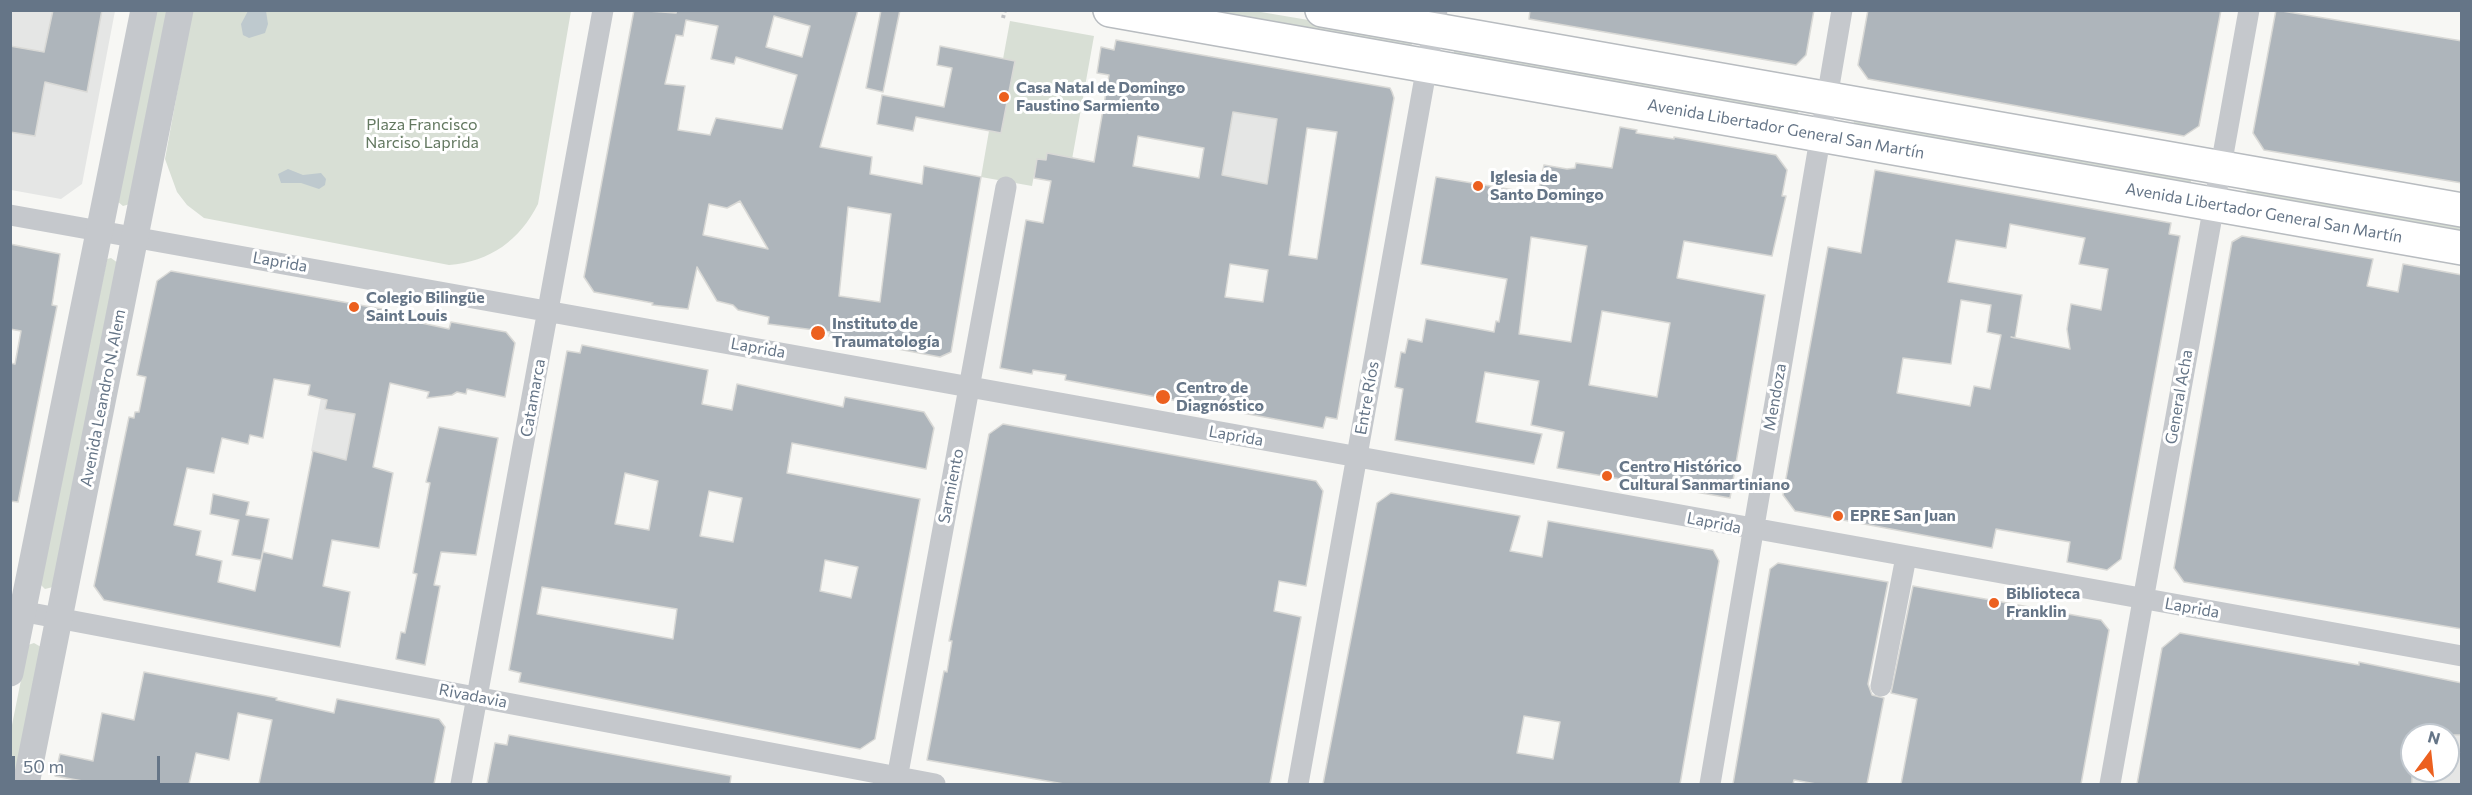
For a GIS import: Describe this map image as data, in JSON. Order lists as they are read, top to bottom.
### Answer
{
  "streets": {
    "main road": ["Avenida Libertador General San Martín"],
    "street": [
      "Laprida",
      "Mendoza",
      "General Acha",
      "Avenida Leandro N. Alem",
      "Catamarca",
      "Entre Ríos",
      "Sarmiento",
      "Rivadavia"
    ]
  },
  "crossings": [
    ["Avenida Libertador General San Martín", "Mendoza"],
    ["Avenida Libertador General San Martín", "General Acha"],
    ["Avenida Libertador General San Martín", "Entre Ríos"],
    ["Laprida", "Mendoza"],
    ["Laprida", "General Acha"],
    ["Laprida", "Avenida Leandro N. Alem"],
    ["Laprida", "Catamarca"],
    ["Laprida", "Entre Ríos"],
    ["Laprida", "Sarmiento"],
    ["Avenida Leandro N. Alem", "Rivadavia"],
    ["Catamarca", "Rivadavia"],
    ["Sarmiento", "Rivadavia"]
  ],
  "parks": ["Plaza Francisco Narciso Laprida"],
  "places": [
    "Casa Natal de Domingo Faustino Sarmiento",
    "Iglesia de Santo Domingo",
    "Colegio Bilingüe Saint Louis",
    "Instituto de Traumatología",
    "Centro de Diagnóstico",
    "Centro Histórico Cultural Sanmartiniano",
    "EPRE San Juan",
    "Biblioteca Franklin"
  ],
  "scale_bar": "50 m",
  "north": "top"
}
